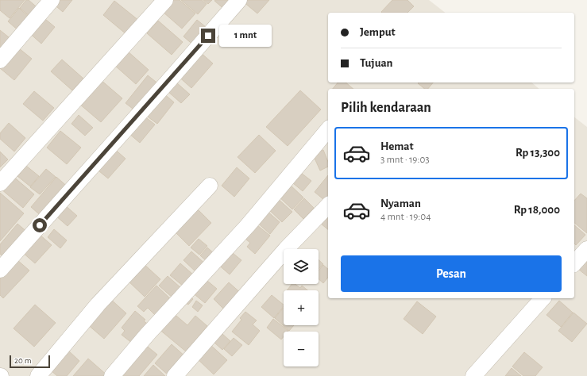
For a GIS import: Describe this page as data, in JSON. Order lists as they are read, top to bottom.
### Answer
{
  "scale_bar": "20 m",
  "page": {
    "banner": ["Jemput", "Tujuan"],
    "bubble": "1 mnt",
    "heading": "Pilih kendaraan",
    "list": [
      {
        "name": "Hemat",
        "note": "3 mnt · 19:03",
        "value": "Rp 13,300"
      },
      {
        "name": "Nyaman",
        "note": "4 mnt · 19:04",
        "value": "Rp 18,000"
      }
    ],
    "map_buttons": ["+", "−"],
    "buttons": "Pesan",
    "scale": "20 m"
  }
}
